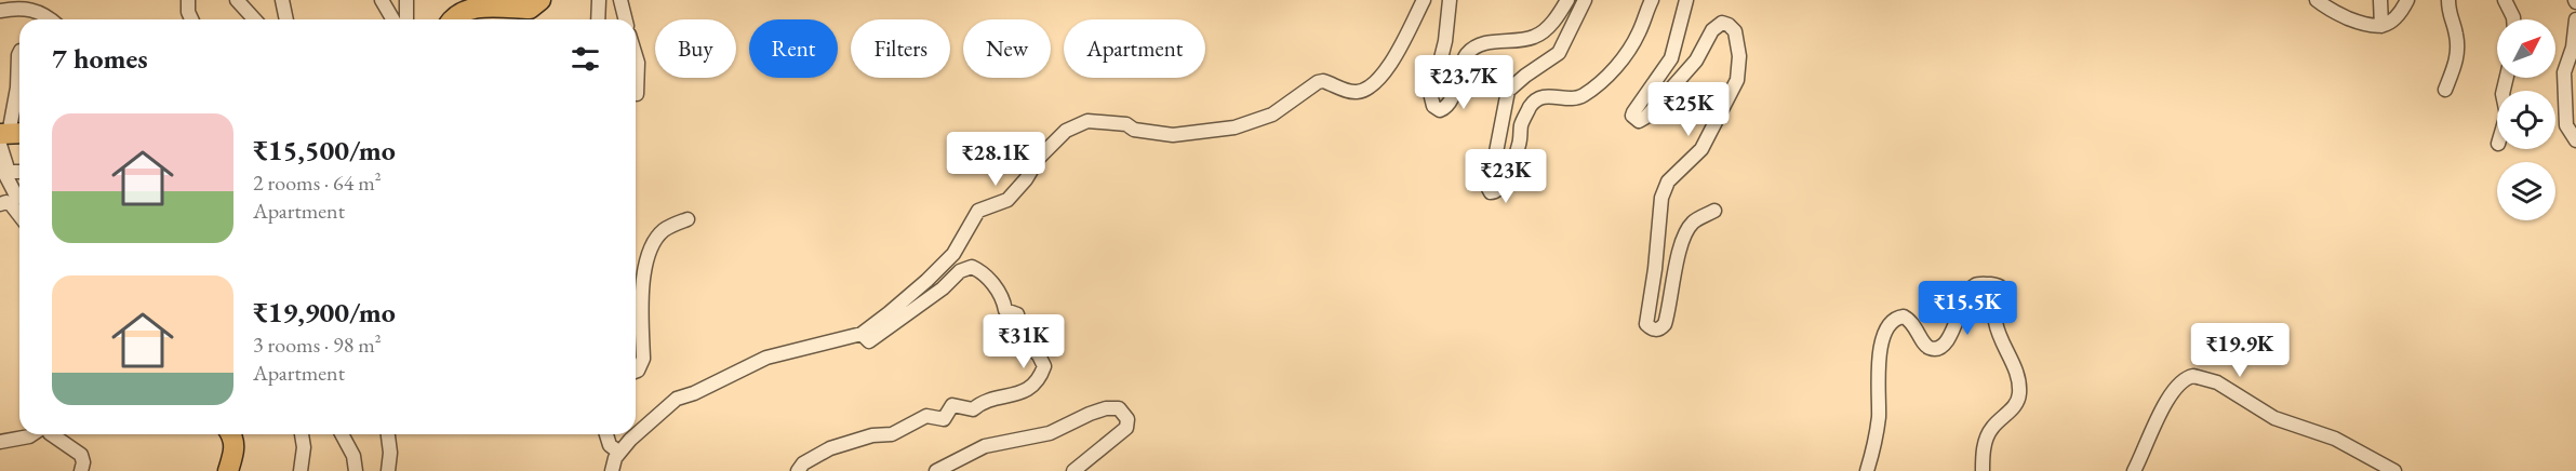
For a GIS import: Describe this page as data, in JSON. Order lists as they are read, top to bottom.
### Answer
{
  "north": "top right",
  "page": {
    "chip": [
      "Buy",
      "Rent",
      "Filters",
      "New",
      "Apartment"
    ],
    "heading": "7 homes",
    "price": [
      "₹23.7K",
      "₹25K",
      "₹28.1K",
      "₹23K",
      "₹15.5K",
      "₹31K",
      "₹19.9K"
    ],
    "list": [
      {
        "name": "₹15,500/mo",
        "note": "2 rooms · 64 m² · Apartment"
      },
      {
        "name": "₹19,900/mo",
        "note": "3 rooms · 98 m² · Apartment"
      }
    ]
  }
}
